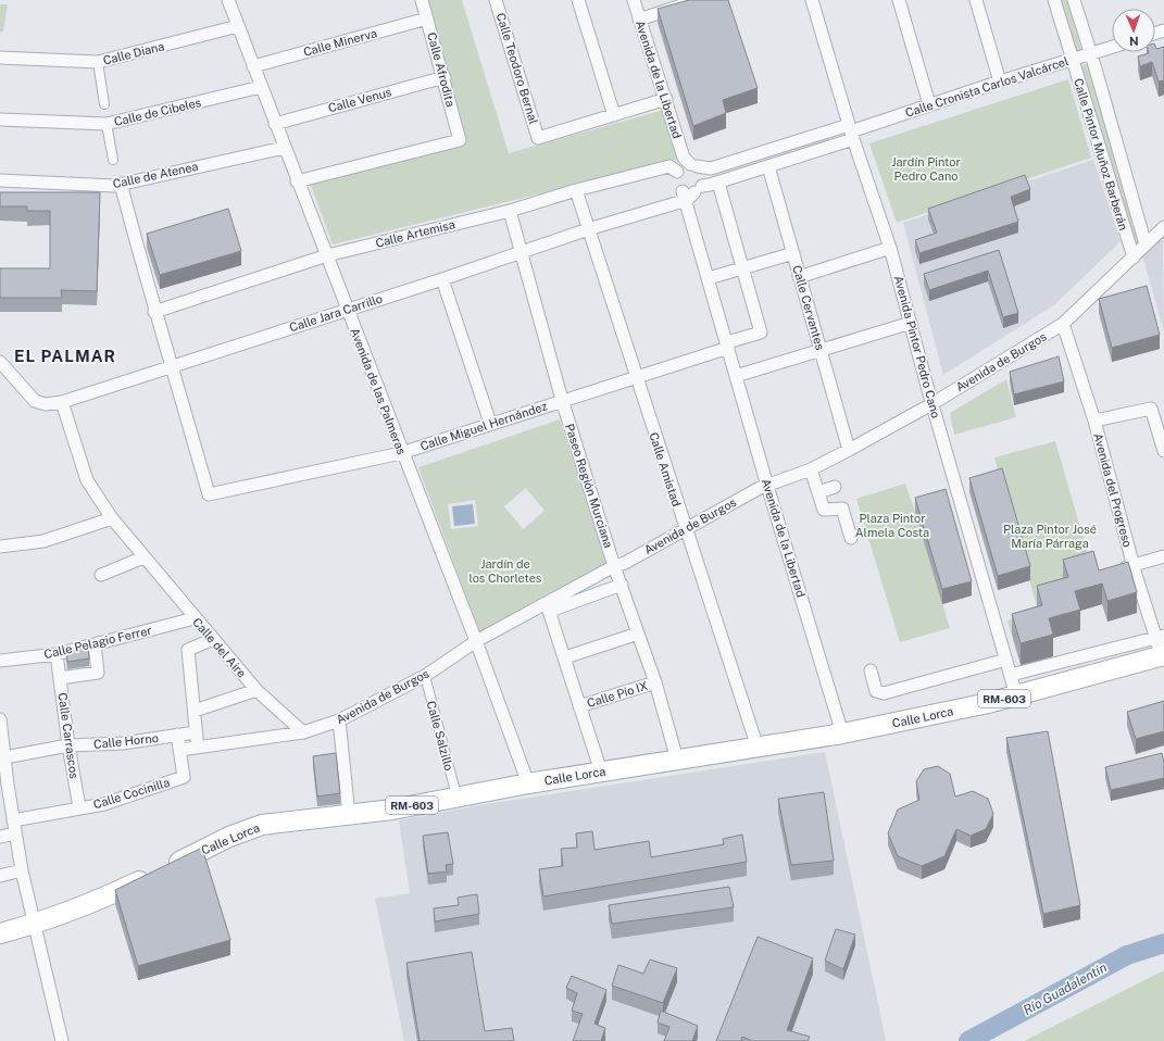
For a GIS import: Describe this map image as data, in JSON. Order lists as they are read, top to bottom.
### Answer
{
  "streets": {
    "main road": ["RM-603", "Calle Lorca"],
    "street": [
      "Calle Minerva",
      "Calle Diana",
      "Calle Teodoro Bernal",
      "Calle Afrodita",
      "Avenida de la Libertad",
      "Calle Cronista Carlos Valcárcel",
      "Calle Venus",
      "Calle de Cibeles",
      "Calle Pintor Muñoz Barberán",
      "Calle de Atenea",
      "Calle Artemisa",
      "Calle Cervantes",
      "Calle Jara Carrillo",
      "Avenida Pintor Pedro Cano",
      "Avenida de Burgos",
      "Avenida de las Palmeras",
      "Calle Miguel Hernández",
      "Calle Amistad",
      "Paseo Región Murciana",
      "Avenida del Progreso",
      "Calle Pelagio Ferrer",
      "Calle del Aire",
      "Calle Pío IX",
      "Calle Carrascos",
      "Calle Salzillo",
      "Calle Horno",
      "Calle Cocinilla"
    ]
  },
  "crossings": [
    ["Calle Minerva", "Calle Afrodita"],
    ["Calle Minerva", "Avenida de las Palmeras"],
    ["Calle Diana", "Avenida de las Palmeras"],
    ["Calle Afrodita", "Calle Venus"],
    ["Calle Afrodita", "Avenida de las Palmeras"],
    ["Avenida de la Libertad", "Calle Cronista Carlos Valcárcel"],
    ["Avenida de la Libertad", "Calle Artemisa"],
    ["Avenida de la Libertad", "Calle Jara Carrillo"],
    ["Avenida de la Libertad", "Avenida de Burgos"],
    ["Avenida de la Libertad", "Calle Miguel Hernández"],
    ["Avenida de la Libertad", "Calle Lorca"],
    ["Calle Cronista Carlos Valcárcel", "Calle Pintor Muñoz Barberán"],
    ["Calle Cronista Carlos Valcárcel", "Calle Artemisa"],
    ["Calle Cronista Carlos Valcárcel", "Calle Cervantes"],
    ["Calle Cronista Carlos Valcárcel", "Calle Jara Carrillo"],
    ["Calle Cronista Carlos Valcárcel", "Avenida Pintor Pedro Cano"],
    ["Calle Venus", "Avenida de las Palmeras"],
    ["Calle de Cibeles", "Avenida de las Palmeras"],
    ["Calle Pintor Muñoz Barberán", "Avenida de Burgos"],
    ["Calle de Atenea", "Avenida de las Palmeras"],
    ["Calle Artemisa", "Avenida de las Palmeras"],
    ["Calle Artemisa", "Calle Amistad"],
    ["Calle Artemisa", "Paseo Región Murciana"],
    ["Calle Cervantes", "Avenida de Burgos"],
    ["Calle Jara Carrillo", "Avenida de las Palmeras"],
    ["Calle Jara Carrillo", "Calle Miguel Hernández"],
    ["Calle Jara Carrillo", "Calle Amistad"],
    ["Calle Jara Carrillo", "Paseo Región Murciana"],
    ["Calle Jara Carrillo", "Calle del Aire"],
    ["Avenida Pintor Pedro Cano", "Avenida de Burgos"],
    ["Avenida Pintor Pedro Cano", "Calle Lorca"],
    ["Avenida de Burgos", "Avenida de las Palmeras"],
    ["Avenida de Burgos", "Calle Amistad"],
    ["Avenida de Burgos", "Paseo Región Murciana"],
    ["Avenida de Burgos", "Avenida del Progreso"],
    ["Avenida de Burgos", "Calle del Aire"],
    ["Avenida de Burgos", "Calle Salzillo"],
    ["Avenida de Burgos", "Calle Cocinilla"],
    ["Avenida de las Palmeras", "Calle Miguel Hernández"],
    ["Avenida de las Palmeras", "Calle Lorca"],
    ["Calle Miguel Hernández", "Calle Amistad"],
    ["Calle Miguel Hernández", "Paseo Región Murciana"],
    ["Calle Amistad", "Calle Lorca"],
    ["Paseo Región Murciana", "Calle Pío IX"],
    ["Paseo Región Murciana", "Calle Lorca"],
    ["Avenida del Progreso", "Calle Lorca"],
    ["Calle Pelagio Ferrer", "Calle del Aire"],
    ["Calle Pelagio Ferrer", "Calle Carrascos"],
    ["Calle Lorca", "Calle Salzillo"],
    ["Calle Carrascos", "Calle Horno"],
    ["Calle Carrascos", "Calle Cocinilla"],
    ["Calle Horno", "Calle Cocinilla"]
  ],
  "districts": ["EL PALMAR"],
  "water": ["Río Guadalentín"],
  "parks": [
    "Jardín Pintor Pedro Cano",
    "Plaza Pintor Almela Costa",
    "Plaza Pintor José María Párraga",
    "Jardín de los Chorletes"
  ],
  "north": "bottom"
}
